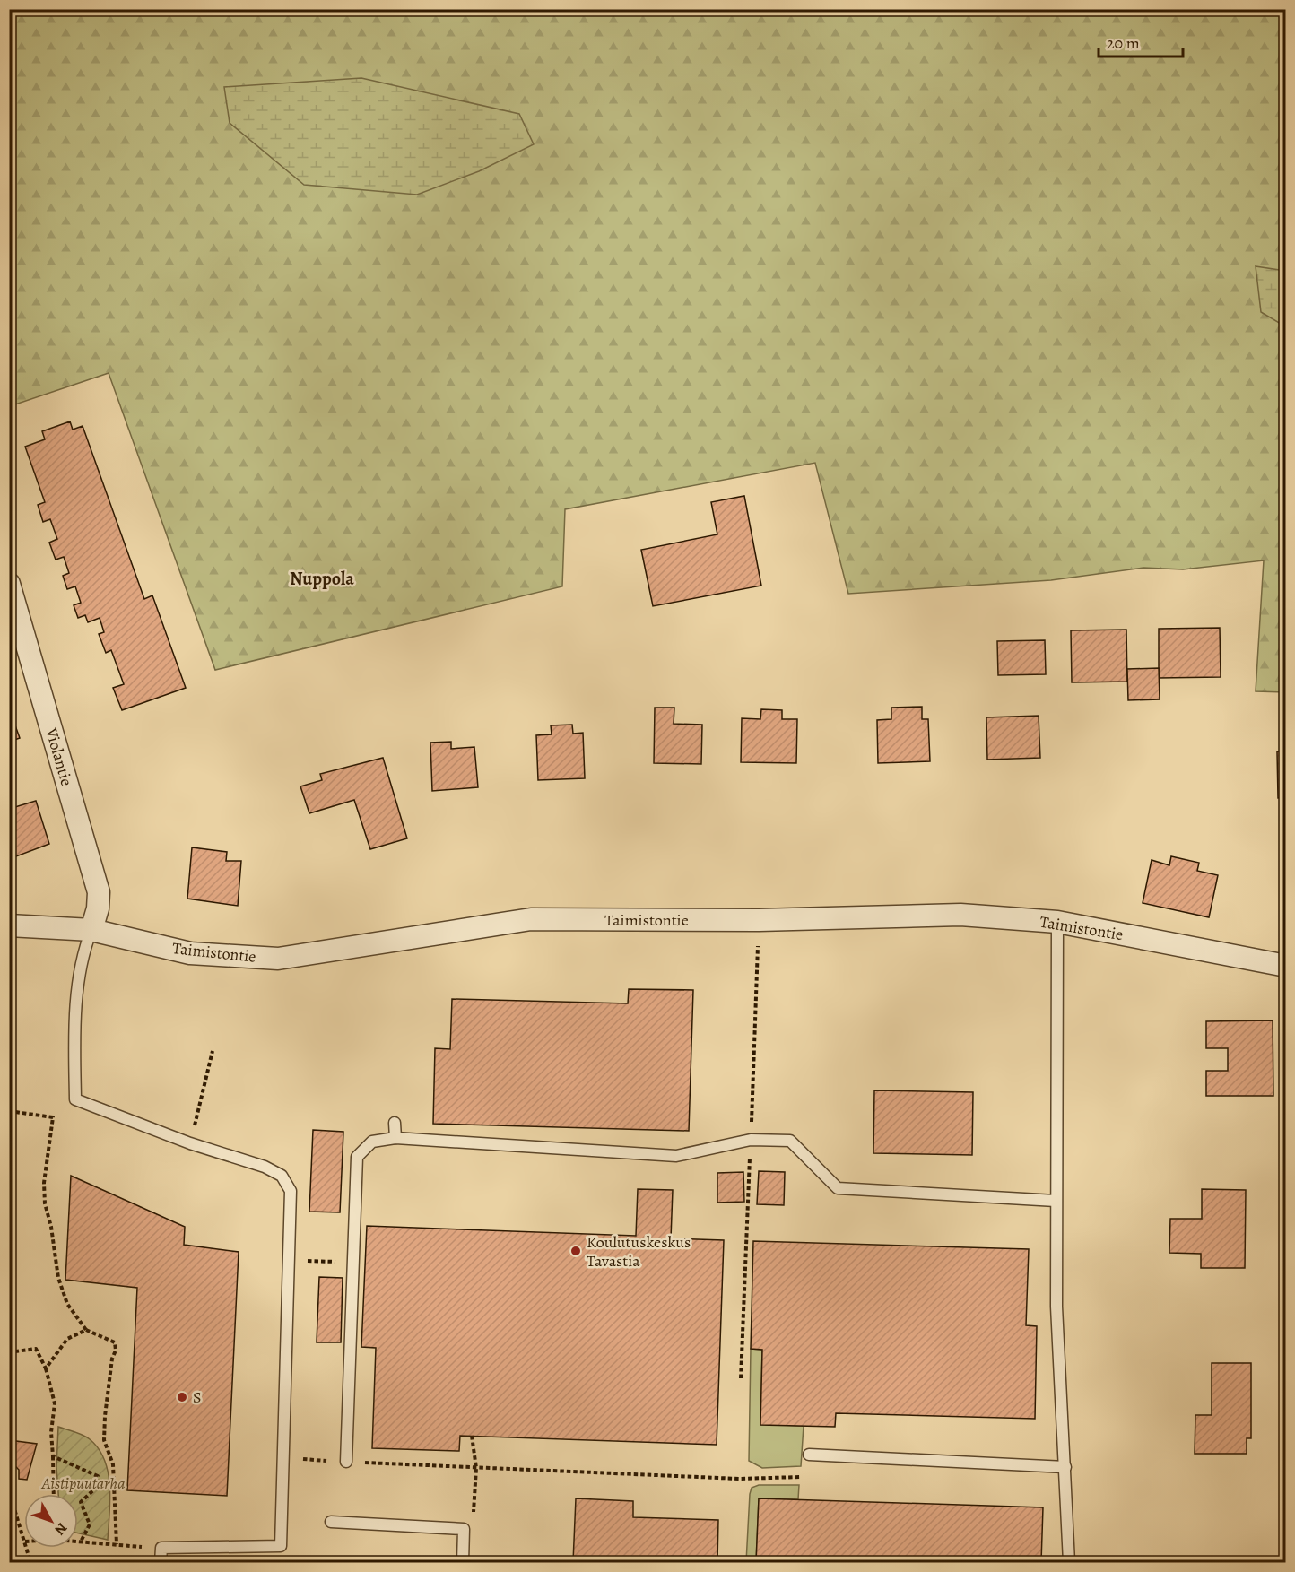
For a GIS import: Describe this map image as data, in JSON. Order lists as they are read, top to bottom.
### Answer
{
  "streets": {
    "street": ["Violantie", "Taimistontie"]
  },
  "crossings": [
    ["Violantie", "Taimistontie"]
  ],
  "districts": ["Nuppola"],
  "parks": ["Aistipuutarha"],
  "places": ["Koulutuskeskus Tavastia", "S"],
  "scale_bar": "20 m",
  "north": "bottom right"
}
